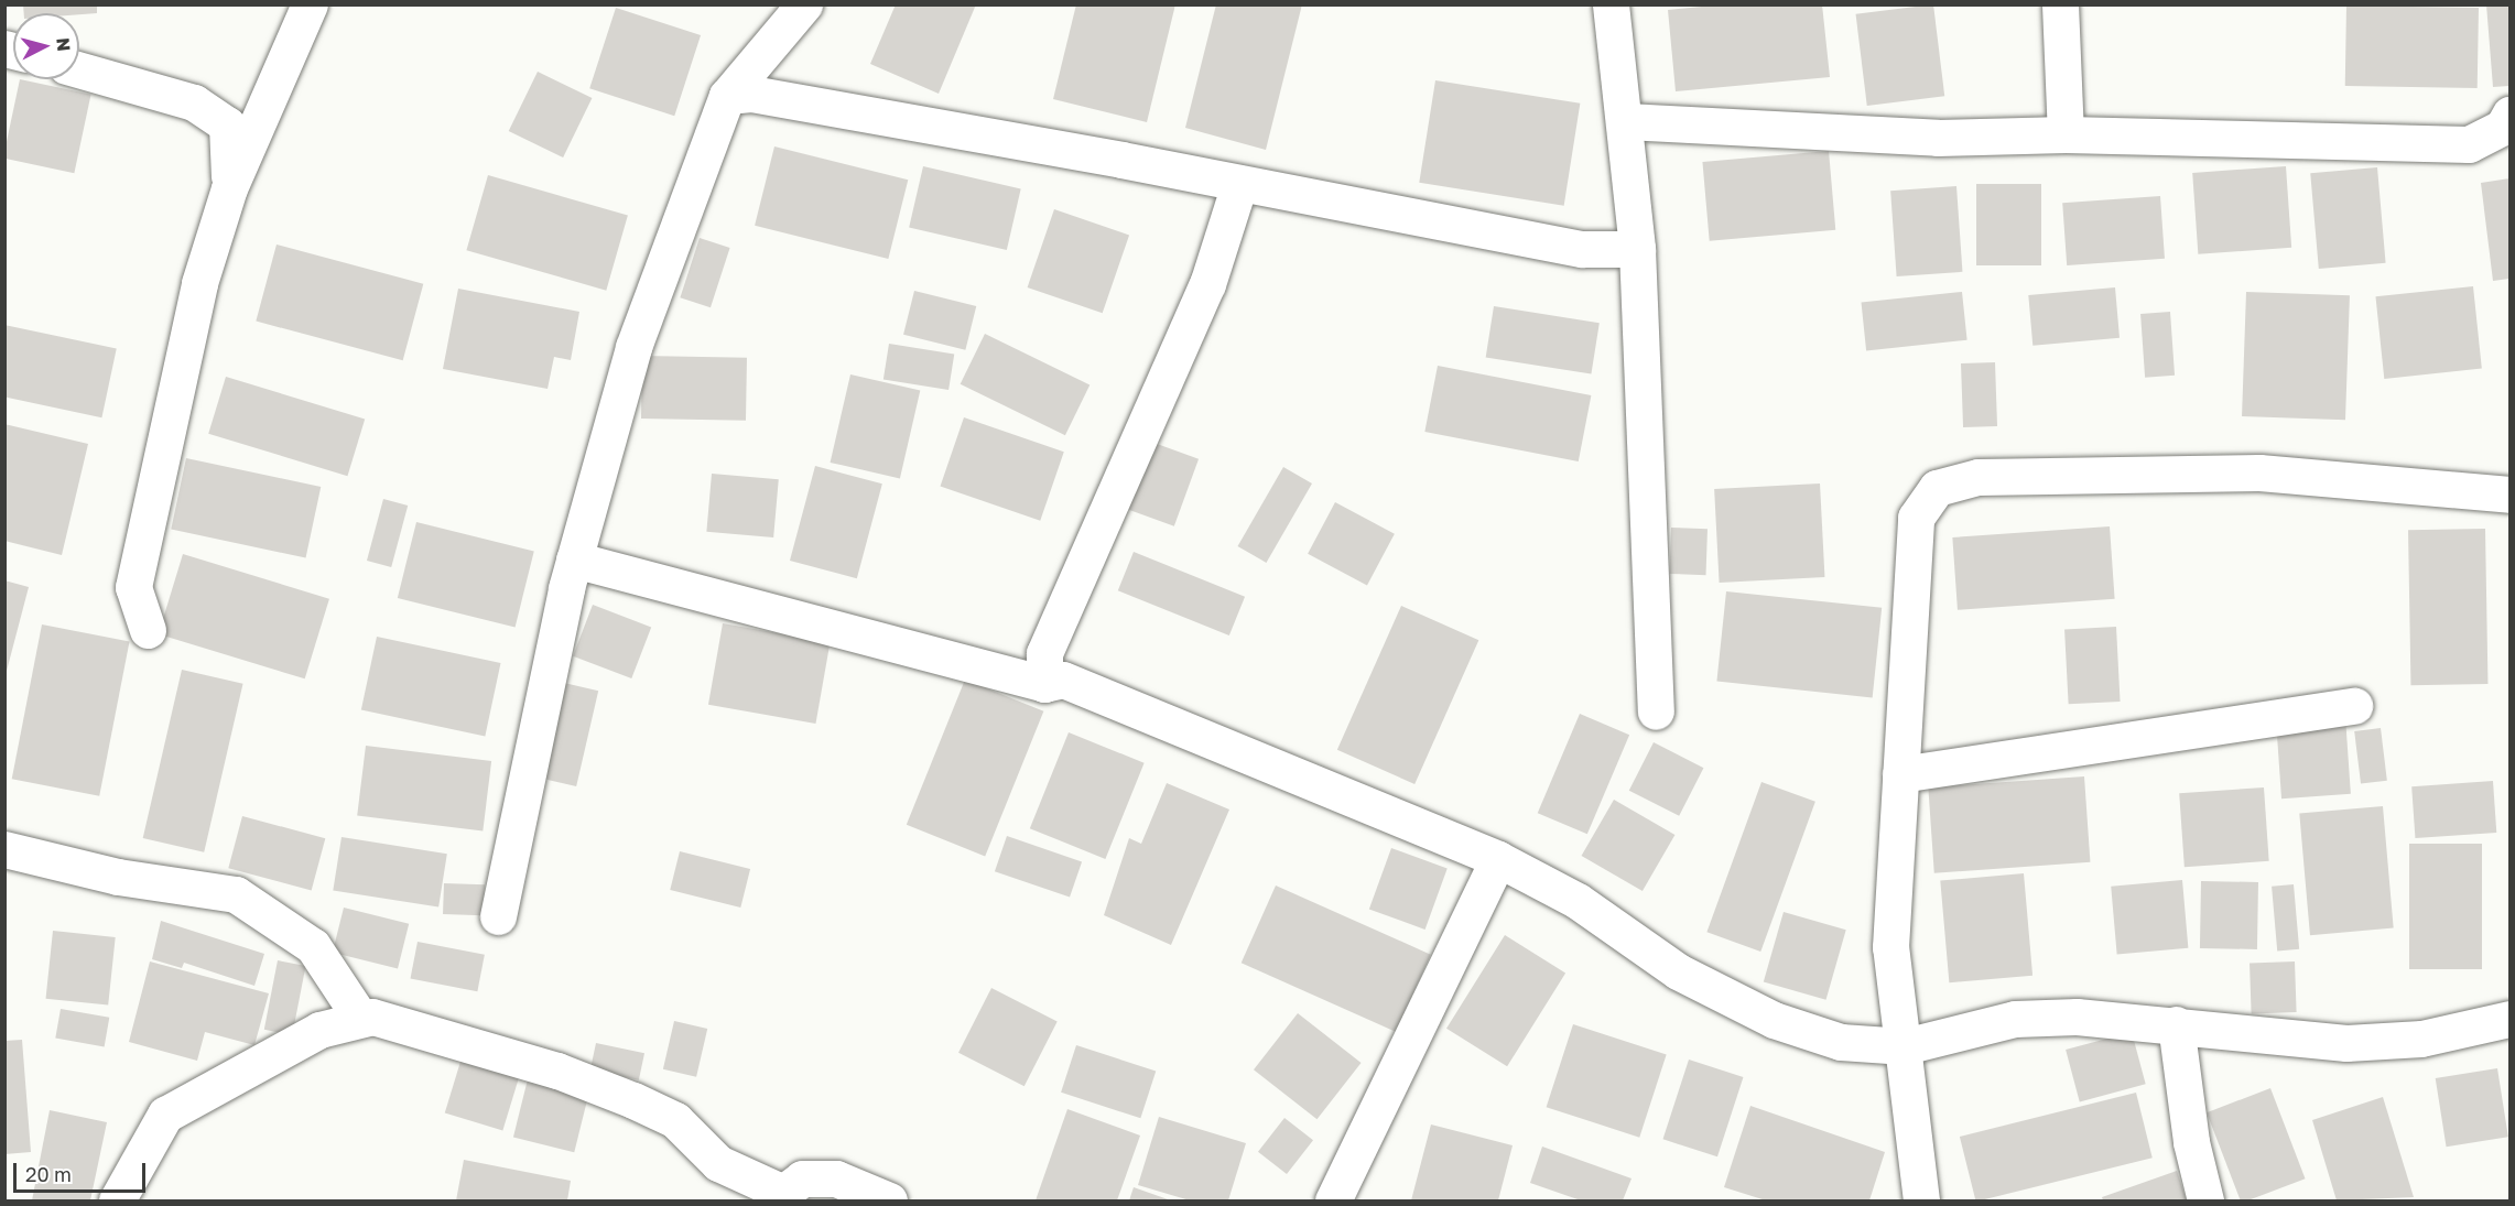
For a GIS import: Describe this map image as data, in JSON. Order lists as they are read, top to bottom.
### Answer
{
  "scale_bar": "20 m",
  "north": "right"
}
